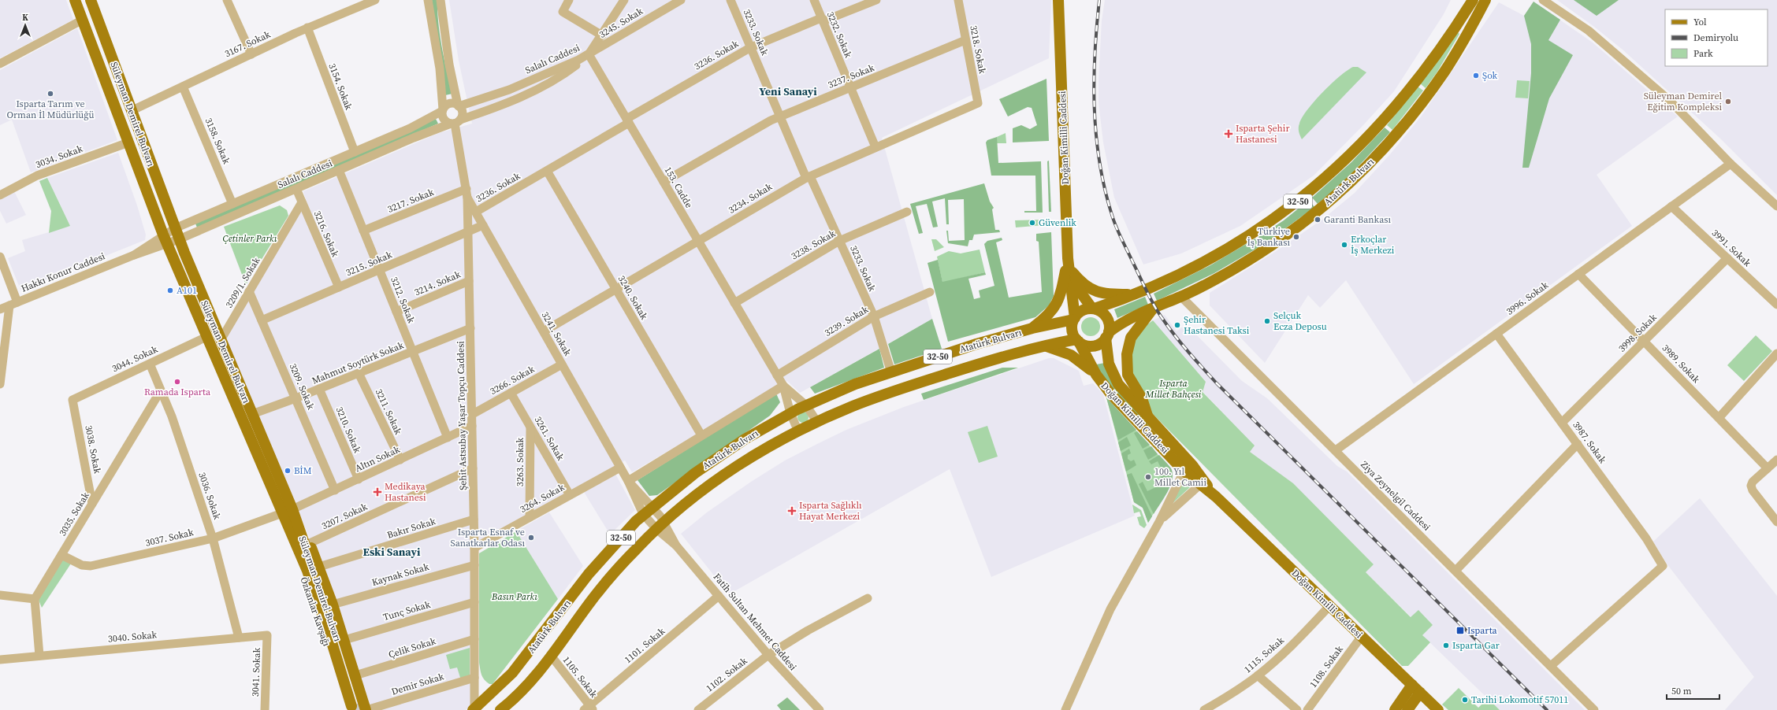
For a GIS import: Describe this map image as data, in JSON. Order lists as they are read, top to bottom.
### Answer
{
  "streets": {
    "main road": [
      "Süleyman Demirel Bulvarı",
      "Doğan Kimilli Caddesi",
      "Atatürk Bulvarı",
      "32-50",
      "Özkanlar Kavşağı"
    ],
    "street": [
      "3245. Sokak",
      "3233. Sokak",
      "3232. Sokak",
      "3167. Sokak",
      "3218. Sokak",
      "3236. Sokak",
      "Salalı Caddesi",
      "3237. Sokak",
      "3154. Sokak",
      "3158. Sokak",
      "3034. Sokak",
      "153. Cadde",
      "3234. Sokak",
      "3217. Sokak",
      "3216. Sokak",
      "3238. Sokak",
      "3991. Sokak",
      "3215. Sokak",
      "Hakkı Konur Caddesi",
      "3209/1. Sokak",
      "3214. Sokak",
      "3240. Sokak",
      "3996. Sokak",
      "3212. Sokak",
      "3239. Sokak",
      "3998. Sokak",
      "3241. Sokak",
      "3044. Sokak",
      "Mahmut Soytürk Sokak",
      "3989. Sokak",
      "3266. Sokak",
      "3209. Sokak",
      "3211. Sokak",
      "Şehit Astsubay Yaşar Topçu Caddesi",
      "3210. Sokak",
      "3261. Sokak",
      "3987. Sokak",
      "3038. Sokak",
      "Altın Sokak",
      "3263. Sokak",
      "3036. Sokak",
      "Ziya Zeynelgil Caddesi",
      "3264. Sokak",
      "3035. Sokak",
      "3207. Sokak",
      "Bakır Sokak",
      "3037. Sokak",
      "Kaynak Sokak",
      "Tunç Sokak",
      "Fatih Sultan Mehmet Caddesi",
      "3040. Sokak",
      "1101. Sokak",
      "Çelik Sokak",
      "1115. Sokak",
      "1108. Sokak",
      "3041. Sokak",
      "1102. Sokak",
      "1105. Sokak",
      "Demir Sokak"
    ]
  },
  "crossings": [
    ["3245. Sokak", "Salalı Caddesi"],
    ["3245. Sokak", "153. Cadde"],
    ["3233. Sokak", "3236. Sokak"],
    ["3233. Sokak", "3237. Sokak"],
    ["3233. Sokak", "Atatürk Bulvarı"],
    ["3233. Sokak", "3234. Sokak"],
    ["3233. Sokak", "3238. Sokak"],
    ["3233. Sokak", "3239. Sokak"],
    ["3232. Sokak", "3236. Sokak"],
    ["3232. Sokak", "3237. Sokak"],
    ["3232. Sokak", "3234. Sokak"],
    ["3167. Sokak", "3154. Sokak"],
    ["3167. Sokak", "Süleyman Demirel Bulvarı"],
    ["3167. Sokak", "3158. Sokak"],
    ["3218. Sokak", "3237. Sokak"],
    ["3218. Sokak", "3234. Sokak"],
    ["3236. Sokak", "153. Cadde"],
    ["3236. Sokak", "3240. Sokak"],
    ["3236. Sokak", "3241. Sokak"],
    ["Salalı Caddesi", "3154. Sokak"],
    ["Salalı Caddesi", "Süleyman Demirel Bulvarı"],
    ["Salalı Caddesi", "3158. Sokak"],
    ["Salalı Caddesi", "153. Cadde"],
    ["Salalı Caddesi", "3216. Sokak"],
    ["Salalı Caddesi", "Hakkı Konur Caddesi"],
    ["Salalı Caddesi", "3212. Sokak"],
    ["Salalı Caddesi", "Şehit Astsubay Yaşar Topçu Caddesi"],
    ["3237. Sokak", "153. Cadde"],
    ["Süleyman Demirel Bulvarı", "3209/1. Sokak"],
    ["Süleyman Demirel Bulvarı", "Mahmut Soytürk Sokak"],
    ["Süleyman Demirel Bulvarı", "Altın Sokak"],
    ["Süleyman Demirel Bulvarı", "3037. Sokak"],
    ["Süleyman Demirel Bulvarı", "Özkanlar Kavşağı"],
    ["Süleyman Demirel Bulvarı", "Demir Sokak"],
    ["Doğan Kimilli Caddesi", "Atatürk Bulvarı"],
    ["Doğan Kimilli Caddesi", "1115. Sokak"],
    ["Doğan Kimilli Caddesi", "1108. Sokak"],
    ["Atatürk Bulvarı", "3241. Sokak"],
    ["Atatürk Bulvarı", "Şehit Astsubay Yaşar Topçu Caddesi"],
    ["Atatürk Bulvarı", "Ziya Zeynelgil Caddesi"],
    ["Atatürk Bulvarı", "Fatih Sultan Mehmet Caddesi"],
    ["Atatürk Bulvarı", "1105. Sokak"],
    ["153. Cadde", "3234. Sokak"],
    ["153. Cadde", "3238. Sokak"],
    ["153. Cadde", "3239. Sokak"],
    ["3234. Sokak", "3240. Sokak"],
    ["3234. Sokak", "3241. Sokak"],
    ["3217. Sokak", "3212. Sokak"],
    ["3217. Sokak", "3241. Sokak"],
    ["3217. Sokak", "Şehit Astsubay Yaşar Topçu Caddesi"],
    ["3216. Sokak", "3215. Sokak"],
    ["3216. Sokak", "3209/1. Sokak"],
    ["3991. Sokak", "3996. Sokak"],
    ["3991. Sokak", "3998. Sokak"],
    ["3215. Sokak", "3212. Sokak"],
    ["3215. Sokak", "3241. Sokak"],
    ["3215. Sokak", "3209. Sokak"],
    ["3215. Sokak", "Şehit Astsubay Yaşar Topçu Caddesi"],
    ["3209/1. Sokak", "3209. Sokak"],
    ["3214. Sokak", "3212. Sokak"],
    ["3214. Sokak", "Şehit Astsubay Yaşar Topçu Caddesi"],
    ["3996. Sokak", "3989. Sokak"],
    ["3996. Sokak", "3987. Sokak"],
    ["3996. Sokak", "Ziya Zeynelgil Caddesi"],
    ["3212. Sokak", "Mahmut Soytürk Sokak"],
    ["3212. Sokak", "Altın Sokak"],
    ["3998. Sokak", "3989. Sokak"],
    ["3998. Sokak", "3987. Sokak"],
    ["3241. Sokak", "3266. Sokak"],
    ["3241. Sokak", "Şehit Astsubay Yaşar Topçu Caddesi"],
    ["3241. Sokak", "3264. Sokak"],
    ["3241. Sokak", "Fatih Sultan Mehmet Caddesi"],
    ["3044. Sokak", "3038. Sokak"],
    ["3044. Sokak", "3036. Sokak"],
    ["Mahmut Soytürk Sokak", "3209. Sokak"],
    ["Mahmut Soytürk Sokak", "3211. Sokak"],
    ["Mahmut Soytürk Sokak", "Şehit Astsubay Yaşar Topçu Caddesi"],
    ["Mahmut Soytürk Sokak", "3210. Sokak"],
    ["3266. Sokak", "Şehit Astsubay Yaşar Topçu Caddesi"],
    ["3266. Sokak", "3261. Sokak"],
    ["3209. Sokak", "Altın Sokak"],
    ["3211. Sokak", "Altın Sokak"],
    ["Şehit Astsubay Yaşar Topçu Caddesi", "Altın Sokak"],
    ["Şehit Astsubay Yaşar Topçu Caddesi", "3264. Sokak"],
    ["Şehit Astsubay Yaşar Topçu Caddesi", "3207. Sokak"],
    ["Şehit Astsubay Yaşar Topçu Caddesi", "Bakır Sokak"],
    ["Şehit Astsubay Yaşar Topçu Caddesi", "Kaynak Sokak"],
    ["Şehit Astsubay Yaşar Topçu Caddesi", "Tunç Sokak"],
    ["Şehit Astsubay Yaşar Topçu Caddesi", "Çelik Sokak"],
    ["Şehit Astsubay Yaşar Topçu Caddesi", "Demir Sokak"],
    ["3210. Sokak", "Altın Sokak"],
    ["3261. Sokak", "3263. Sokak"],
    ["3261. Sokak", "3264. Sokak"],
    ["3987. Sokak", "Ziya Zeynelgil Caddesi"],
    ["3038. Sokak", "3035. Sokak"],
    ["Altın Sokak", "3037. Sokak"],
    ["Altın Sokak", "Özkanlar Kavşağı"],
    ["3263. Sokak", "3264. Sokak"],
    ["3036. Sokak", "3035. Sokak"],
    ["3036. Sokak", "3037. Sokak"],
    ["3036. Sokak", "3040. Sokak"],
    ["3035. Sokak", "3037. Sokak"],
    ["3207. Sokak", "Özkanlar Kavşağı"],
    ["Bakır Sokak", "Özkanlar Kavşağı"],
    ["3037. Sokak", "Özkanlar Kavşağı"],
    ["Kaynak Sokak", "Özkanlar Kavşağı"],
    ["Tunç Sokak", "Özkanlar Kavşağı"],
    ["Özkanlar Kavşağı", "Çelik Sokak"],
    ["Özkanlar Kavşağı", "Demir Sokak"],
    ["Fatih Sultan Mehmet Caddesi", "1101. Sokak"],
    ["Fatih Sultan Mehmet Caddesi", "1102. Sokak"],
    ["3040. Sokak", "3041. Sokak"],
    ["1101. Sokak", "1105. Sokak"]
  ],
  "districts": ["Yeni Sanayi", "Eski Sanayi"],
  "parks": ["Çetinler Parkı", "Isparta Millet Bahçesi", "Basın Parkı"],
  "places": {
    "other": [
      "Şok",
      "Isparta Tarım ve Orman İl Müdürlüğü",
      "Süleyman Demirel Eğitim Kompleksi",
      "Garanti Bankası",
      "Güvenlik",
      "Türkiye İş Bankası",
      "Erkoçlar İş Merkezi",
      "A101",
      "Selçuk Ecza Deposu",
      "Şehir Hastanesi Taksi",
      "Ramada Isparta",
      "BİM",
      "100. Yıl Millet Camii",
      "Isparta Esnaf ve Sanatkarlar Odası",
      "Isparta Gar",
      "Tarihi Lokomotif 57011"
    ],
    "health": ["Isparta Şehir Hastanesi", "Medikaya Hastanesi", "Isparta Sağlıklı Hayat Merkezi"],
    "transit": ["Isparta"]
  },
  "legend": ["Yol", "Demiryolu", "Park"],
  "scale_bar": "50 m",
  "north": "top"
}
